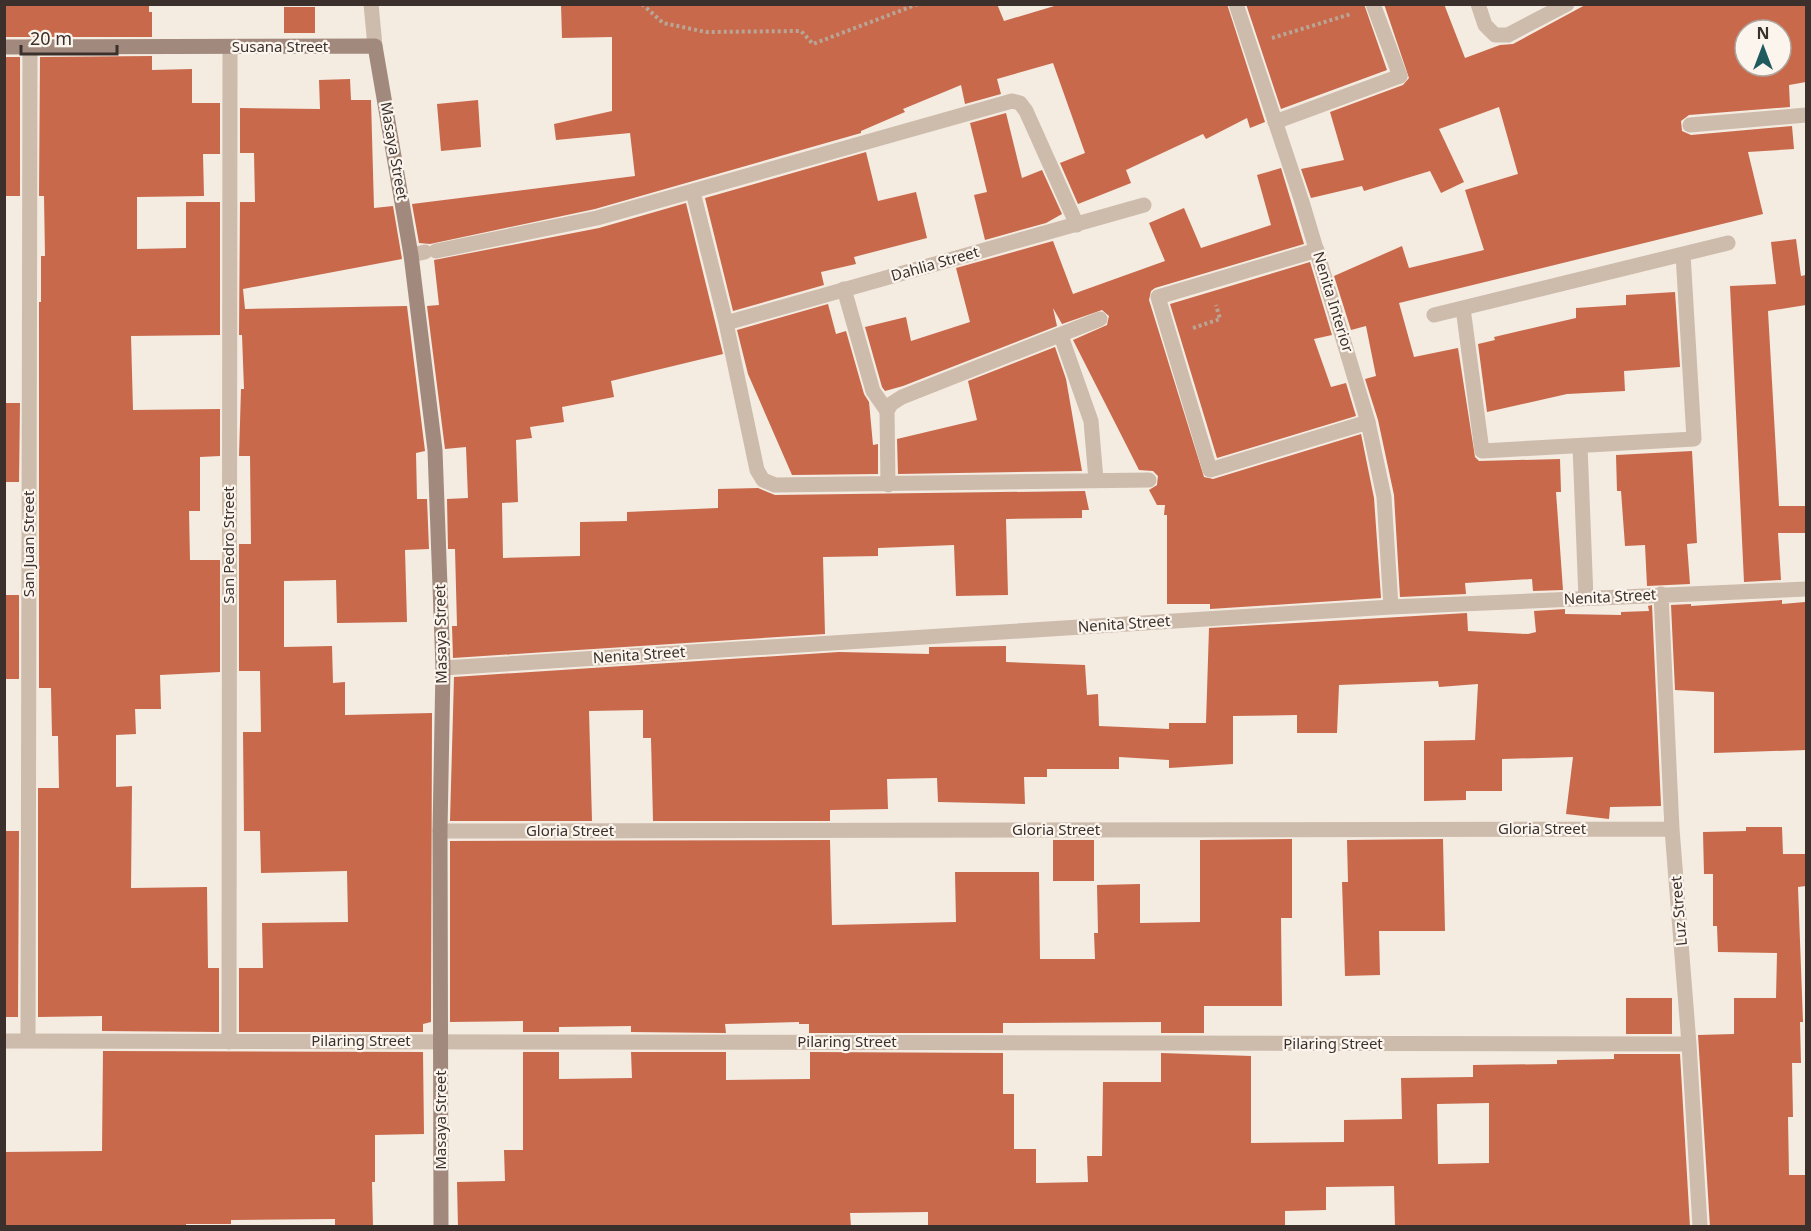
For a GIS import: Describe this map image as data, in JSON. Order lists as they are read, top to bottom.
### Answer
{
  "streets": {
    "street": [
      "Susana Street",
      "Masaya Street",
      "Dahlia Street",
      "Nenita Interior",
      "San Juan Street",
      "San Pedro Street",
      "Nenita Street",
      "Gloria Street",
      "Luz Street",
      "Pilaring Street"
    ]
  },
  "crossings": [
    ["Susana Street", "Masaya Street"],
    ["Susana Street", "San Juan Street"],
    ["Susana Street", "San Pedro Street"],
    ["Masaya Street", "Nenita Street"],
    ["Masaya Street", "Gloria Street"],
    ["Masaya Street", "Pilaring Street"],
    ["Nenita Interior", "Nenita Street"],
    ["San Juan Street", "Pilaring Street"],
    ["San Pedro Street", "Pilaring Street"],
    ["Nenita Street", "Luz Street"],
    ["Gloria Street", "Luz Street"],
    ["Luz Street", "Pilaring Street"]
  ],
  "scale_bar": "20 m",
  "north": "top"
}
